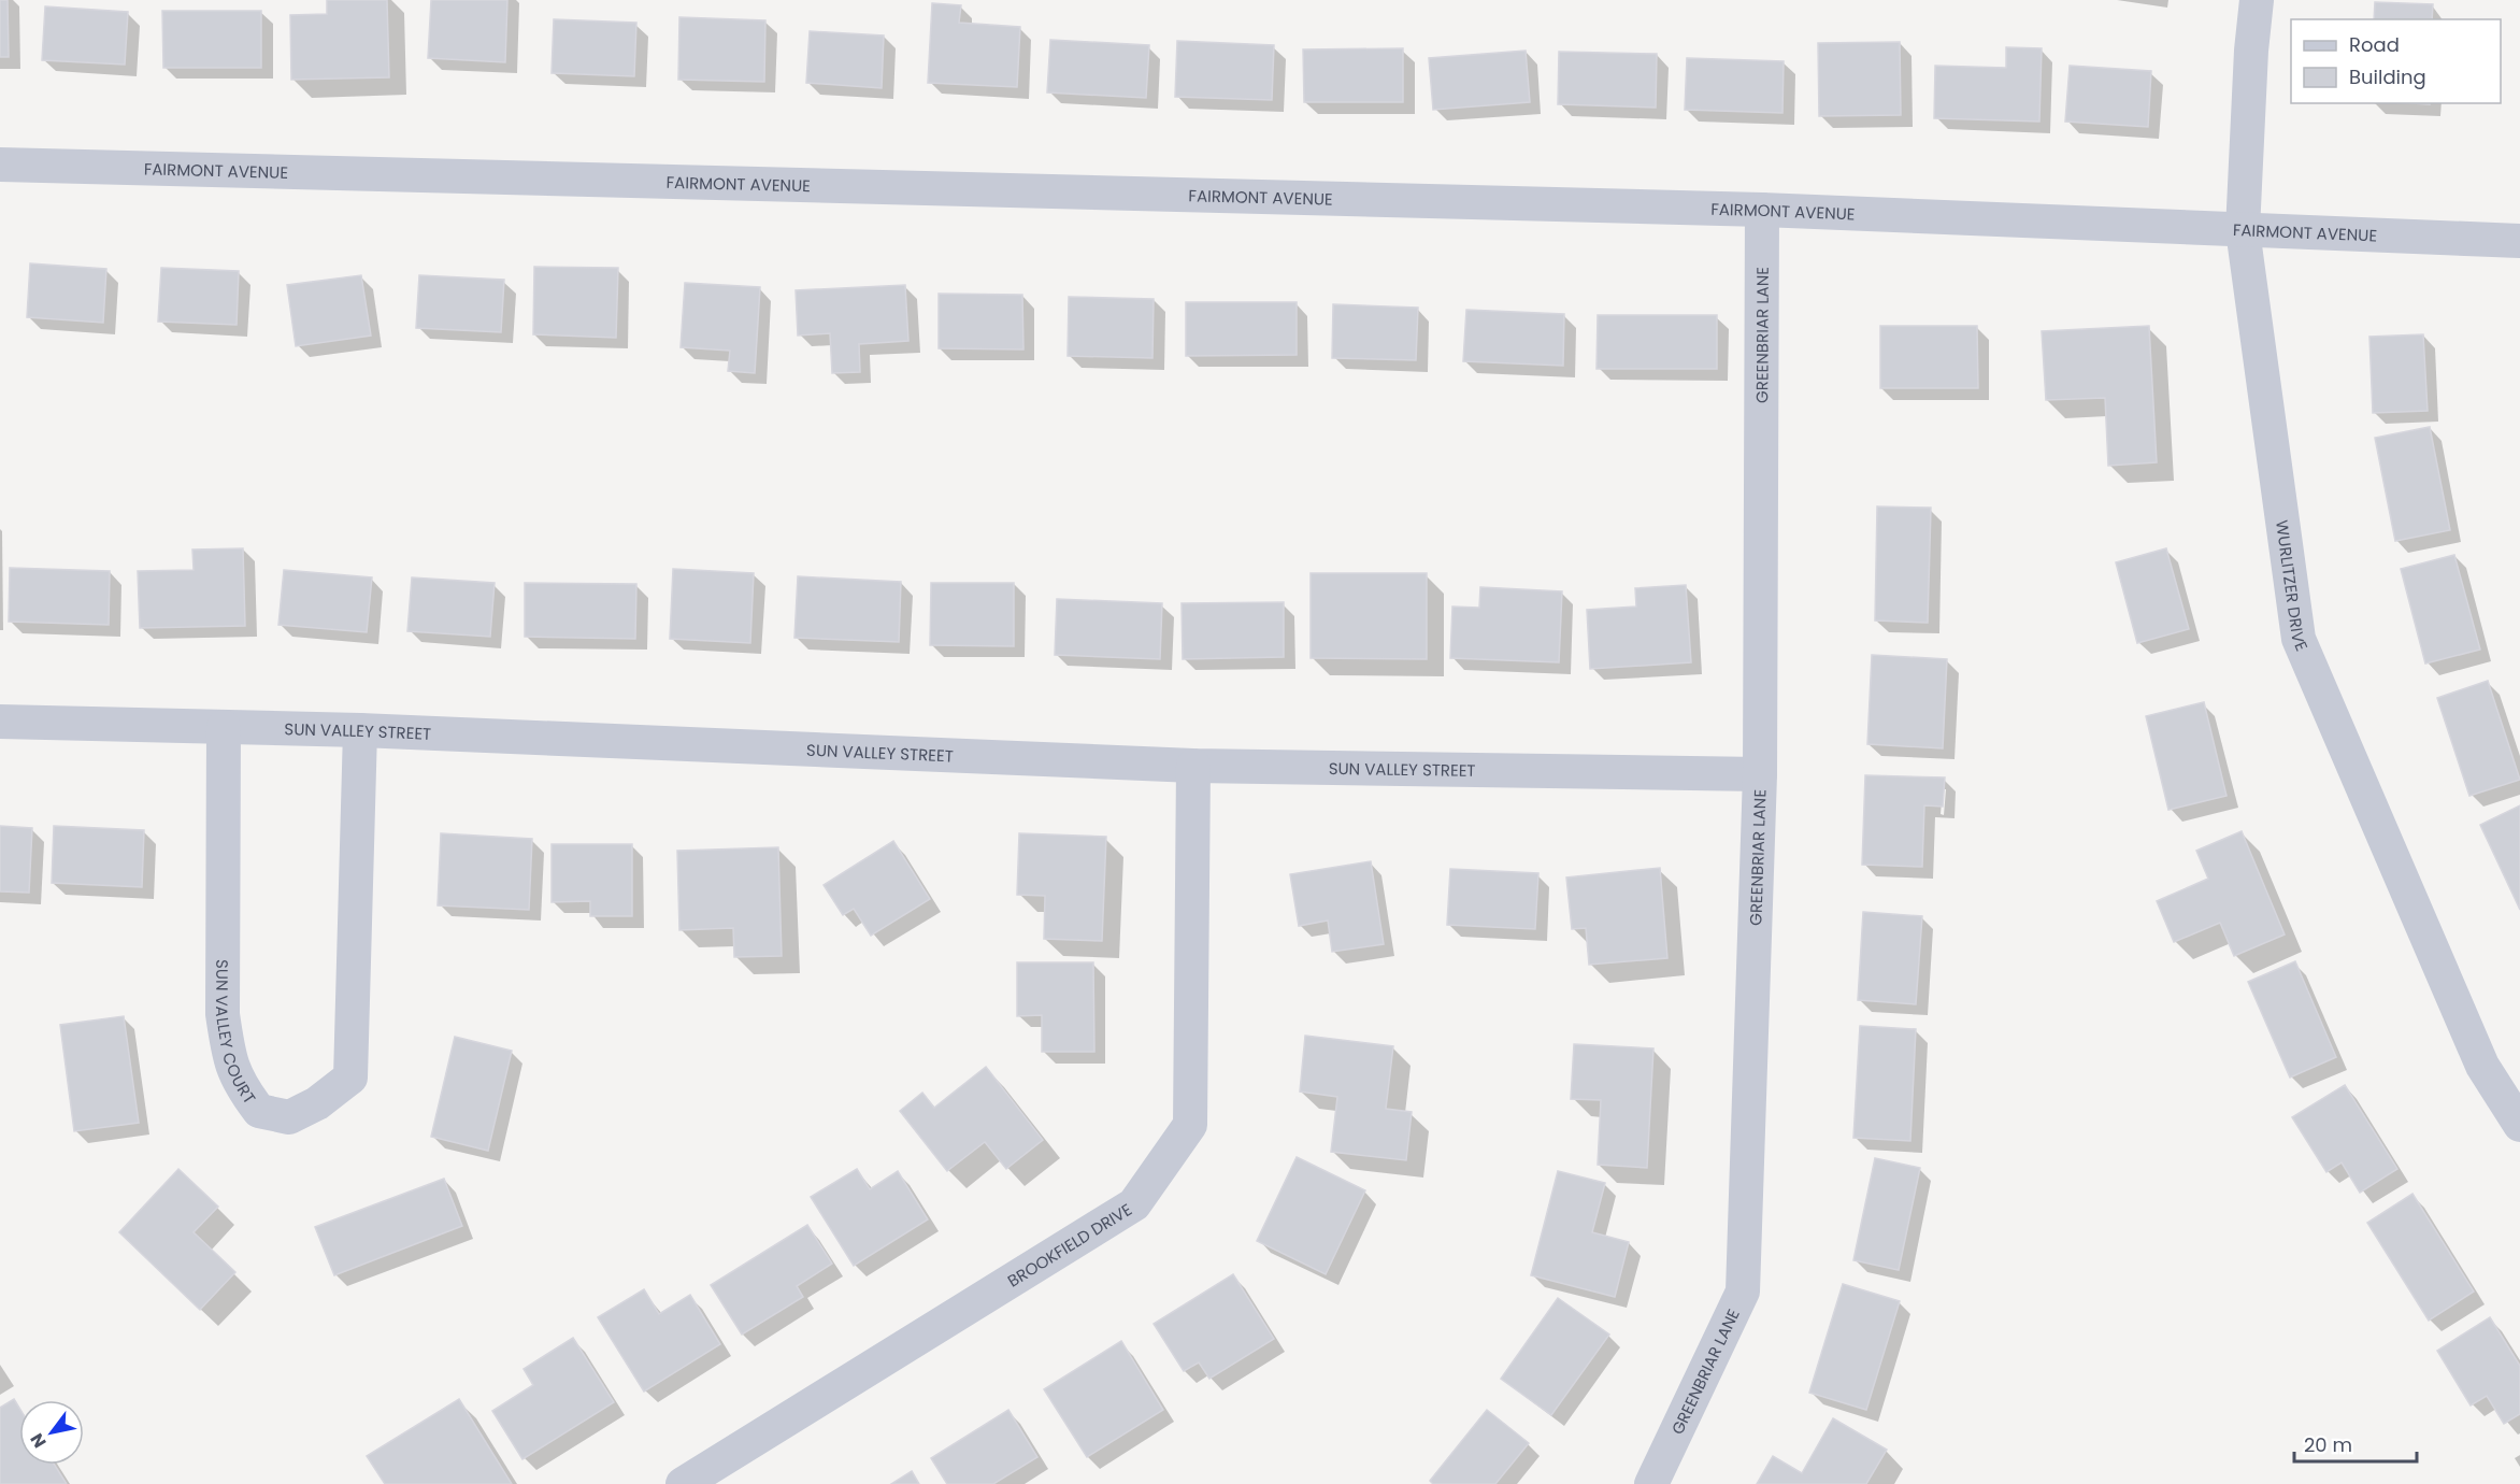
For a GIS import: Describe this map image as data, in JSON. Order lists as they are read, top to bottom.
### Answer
{
  "streets": {
    "street": [
      "FAIRMONT AVENUE",
      "GREENBRIAR LANE",
      "WURLITZER DRIVE",
      "SUN VALLEY STREET",
      "SUN VALLEY COURT",
      "BROOKFIELD DRIVE"
    ]
  },
  "crossings": [
    ["FAIRMONT AVENUE", "GREENBRIAR LANE"],
    ["FAIRMONT AVENUE", "WURLITZER DRIVE"],
    ["GREENBRIAR LANE", "SUN VALLEY STREET"],
    ["SUN VALLEY STREET", "SUN VALLEY COURT"],
    ["SUN VALLEY STREET", "BROOKFIELD DRIVE"]
  ],
  "legend": ["Road", "Building"],
  "scale_bar": "20 m",
  "north": "bottom left"
}
